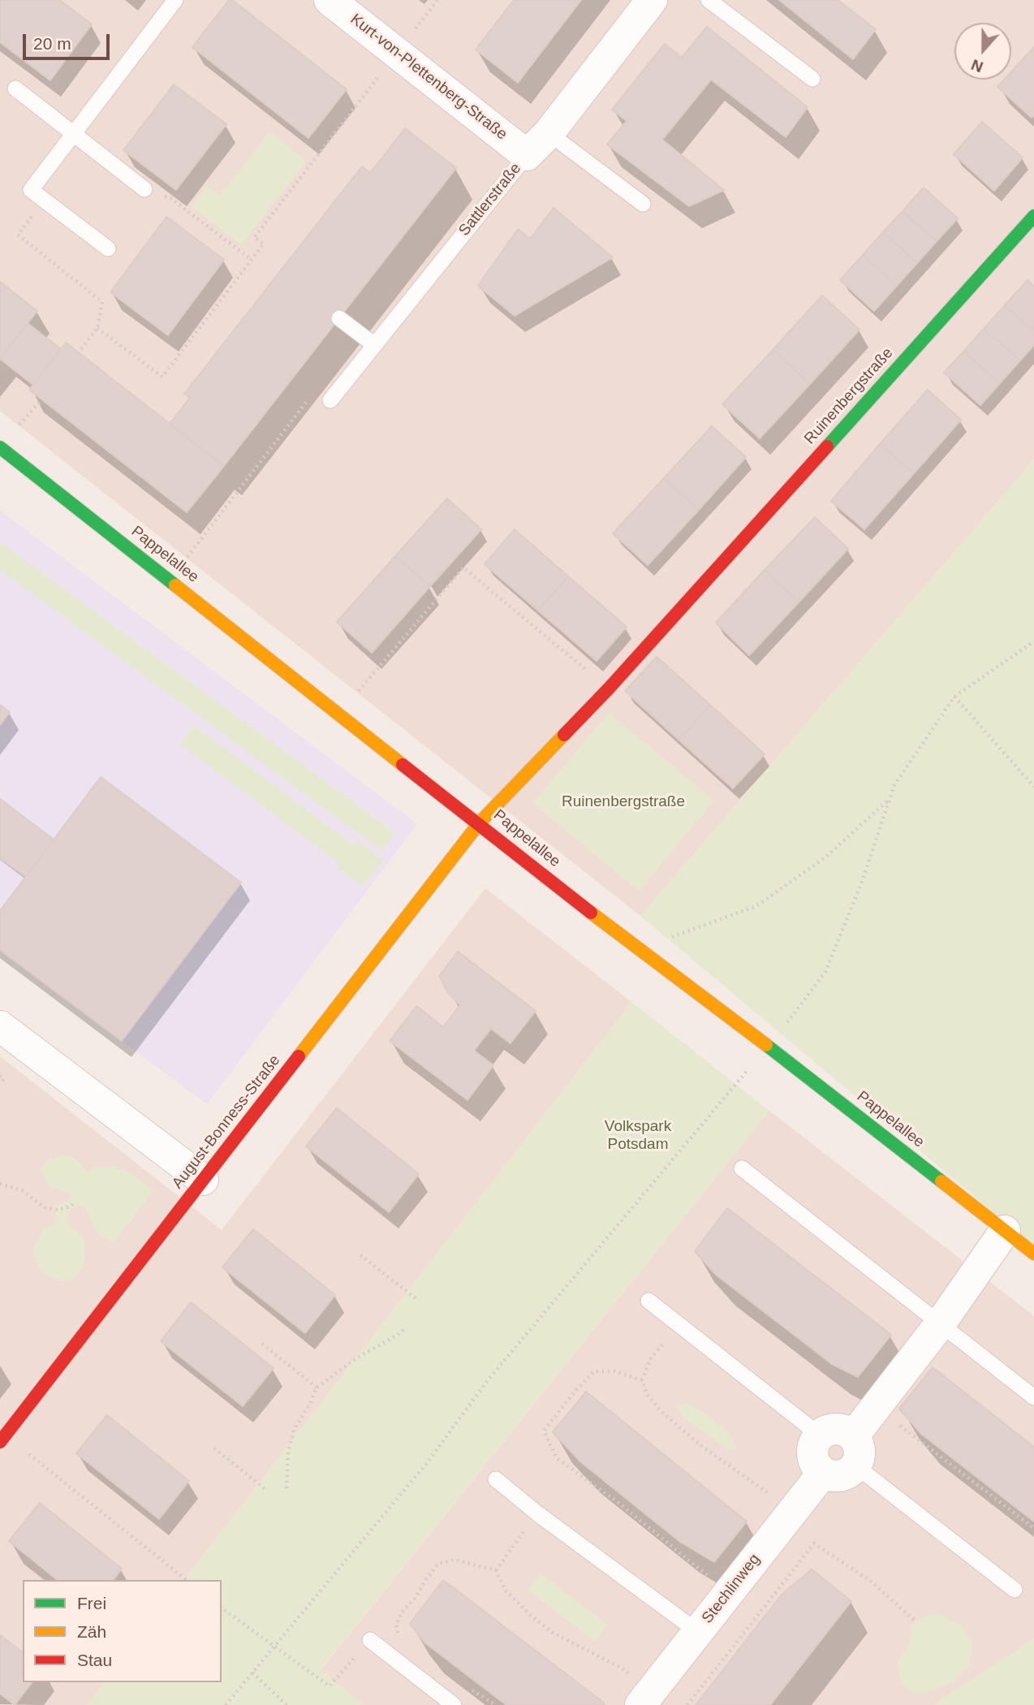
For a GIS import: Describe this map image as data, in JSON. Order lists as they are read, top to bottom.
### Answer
{
  "streets": {
    "street": [
      "Kurt-von-Plettenberg-Straße",
      "Sattlerstraße",
      "Ruinenbergstraße",
      "Pappelallee",
      "August-Bonness-Straße",
      "Stechlinweg"
    ]
  },
  "crossings": [
    ["Kurt-von-Plettenberg-Straße", "Sattlerstraße"],
    ["Ruinenbergstraße", "Pappelallee"],
    ["Ruinenbergstraße", "August-Bonness-Straße"],
    ["Pappelallee", "August-Bonness-Straße"]
  ],
  "parks": ["Ruinenbergstraße", "Volkspark Potsdam"],
  "legend": ["Frei", "Zäh", "Stau"],
  "scale_bar": "20 m",
  "north": "bottom"
}
